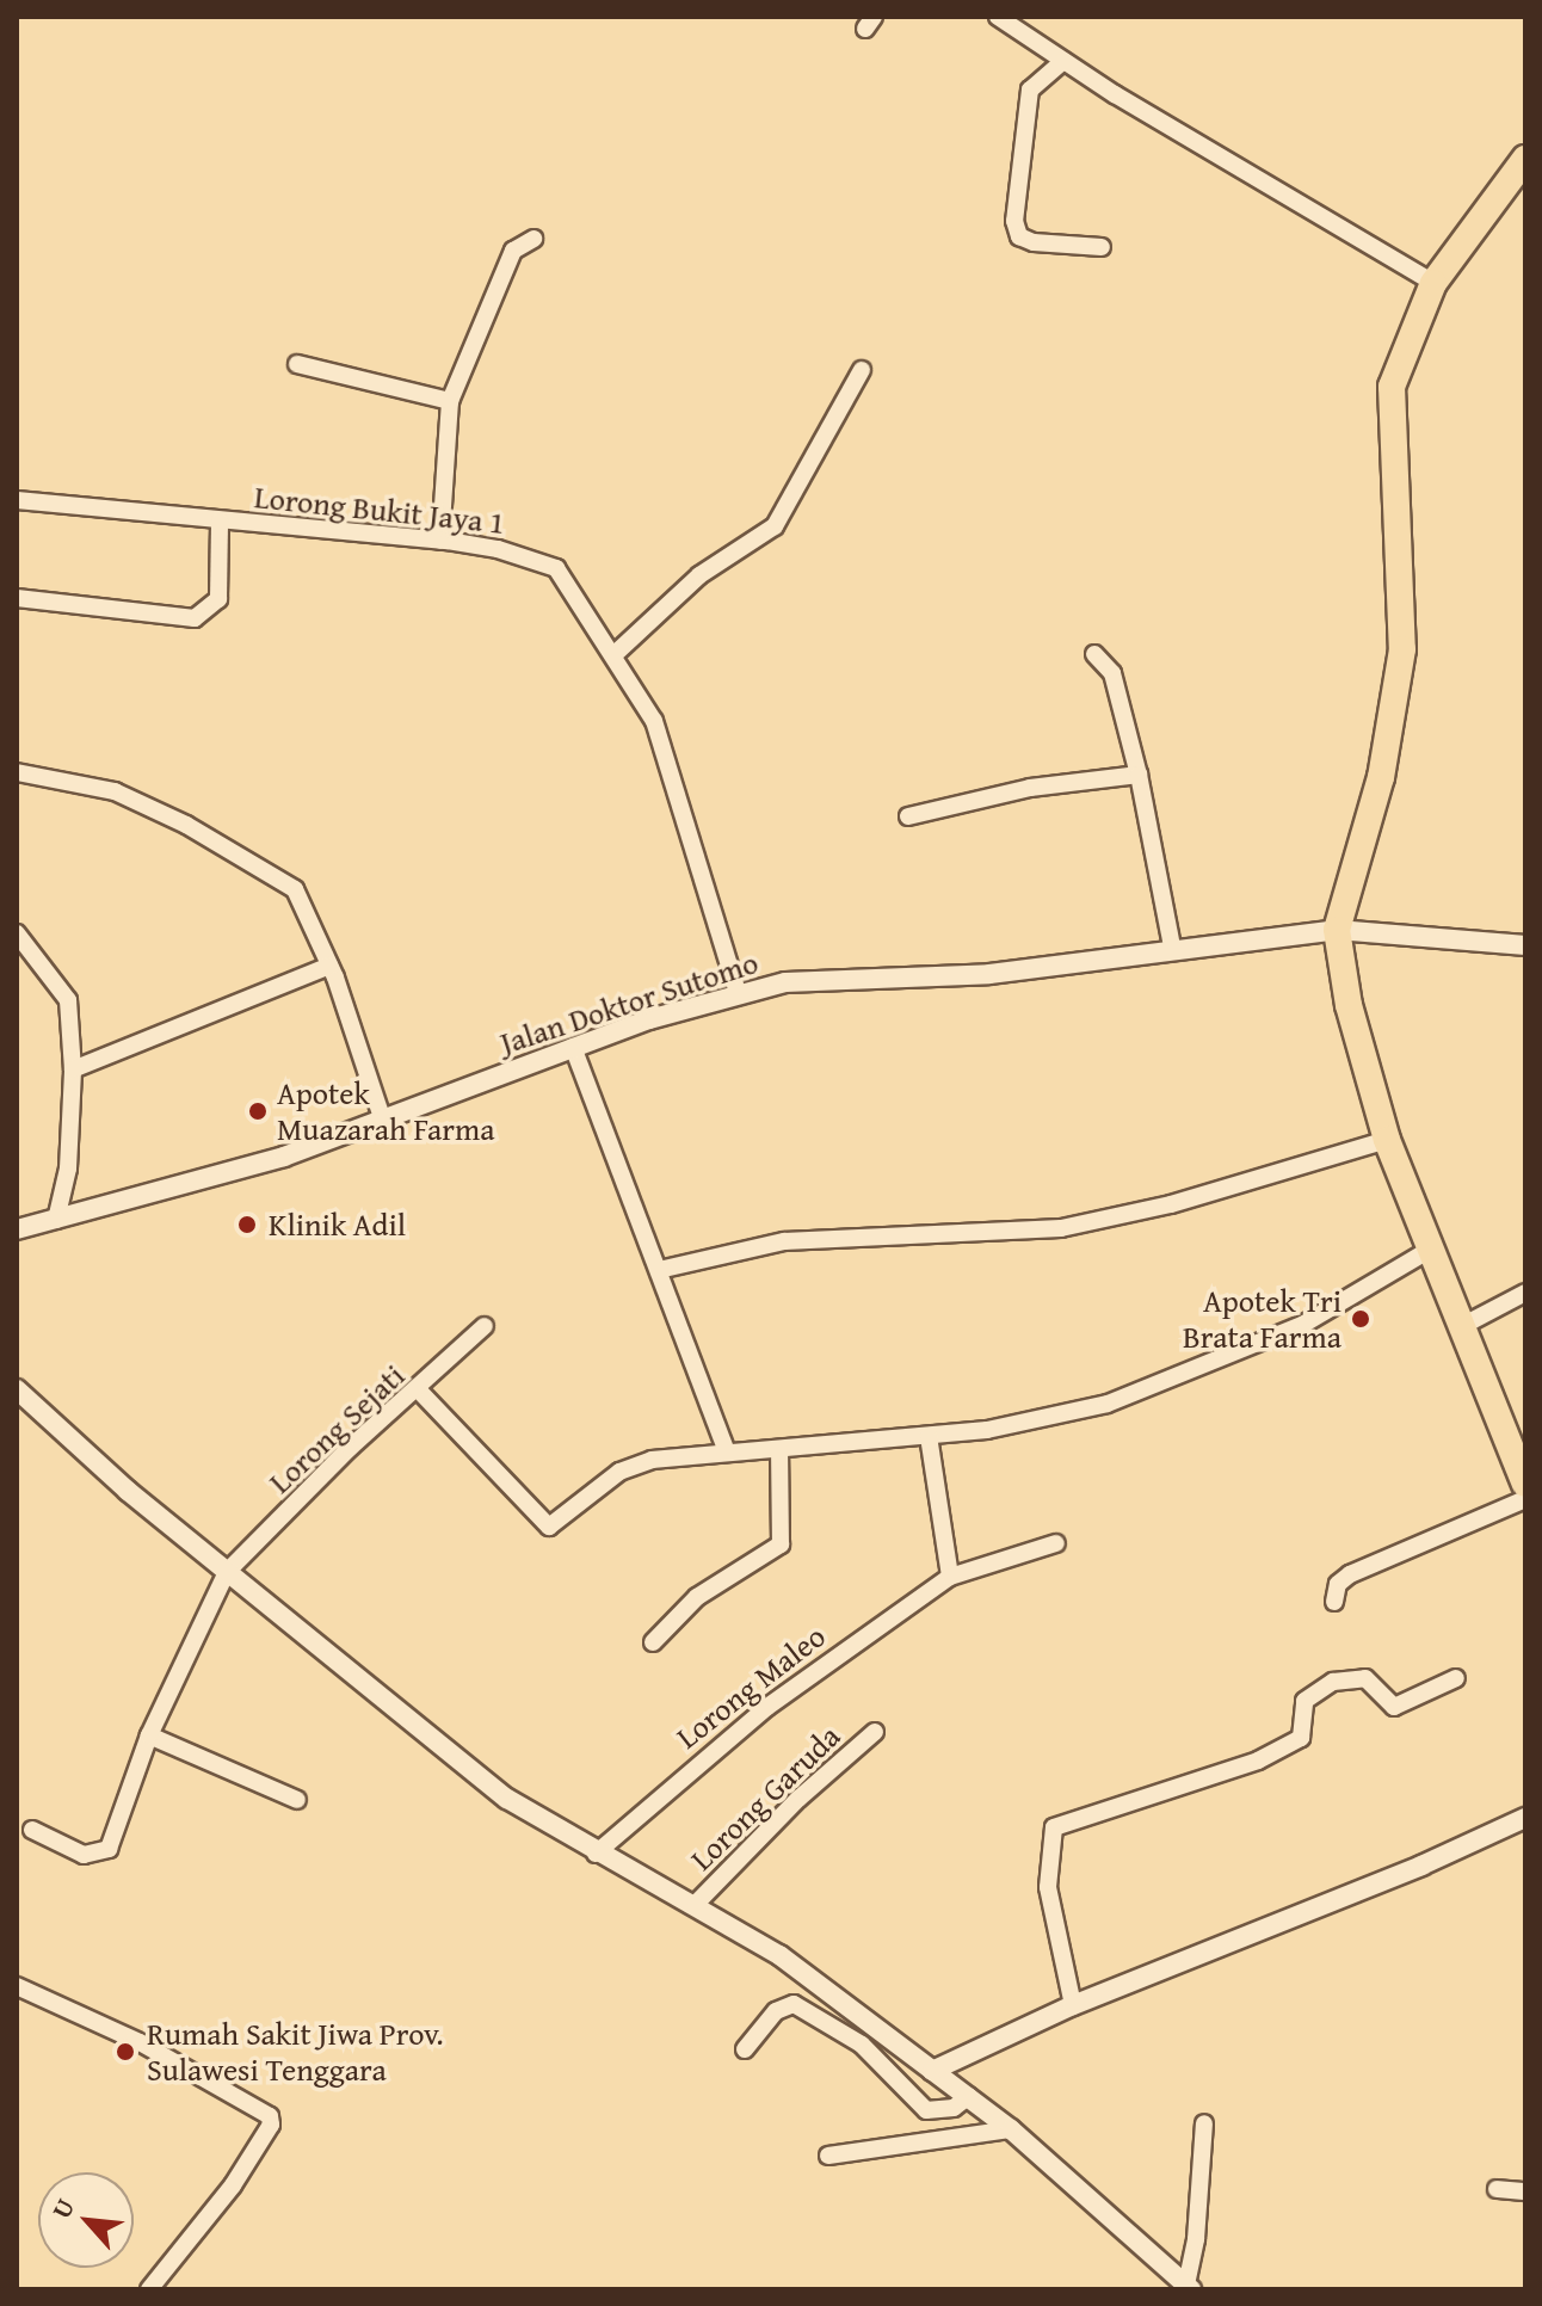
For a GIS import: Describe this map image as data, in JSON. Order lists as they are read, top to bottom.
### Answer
{
  "streets": {
    "street": [
      "Lorong Bukit Jaya 1",
      "Jalan Doktor Sutomo",
      "Lorong Sejati",
      "Lorong Maleo",
      "Lorong Garuda"
    ]
  },
  "crossings": [
    ["Lorong Bukit Jaya 1", "Jalan Doktor Sutomo"]
  ],
  "places": [
    "Apotek Muazarah Farma",
    "Klinik Adil",
    "Apotek Tri Brata Farma",
    "Rumah Sakit Jiwa Prov. Sulawesi Tenggara"
  ],
  "north": "top left"
}
